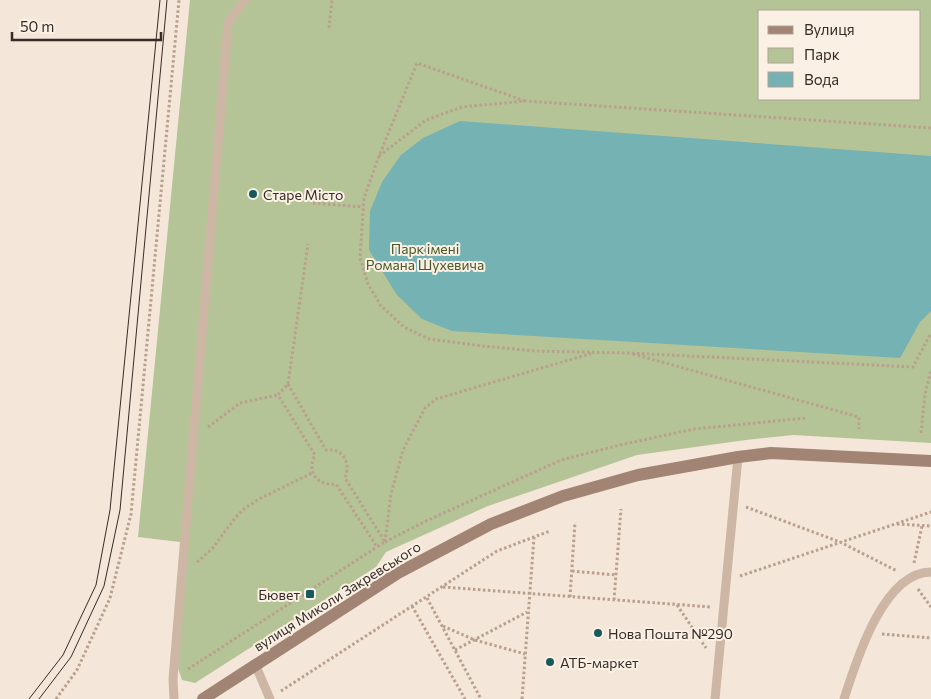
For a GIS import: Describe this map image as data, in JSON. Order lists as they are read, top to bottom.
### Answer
{
  "streets": {
    "street": ["вулиця Миколи Закревського"]
  },
  "parks": ["Парк імені Романа Шухевича"],
  "places": {
    "other": ["Старе Місто", "Нова Пошта №290", "АТБ-маркет"],
    "transit": ["Бювет"]
  },
  "legend": ["Вулиця", "Парк", "Вода"],
  "scale_bar": "50 m"
}
